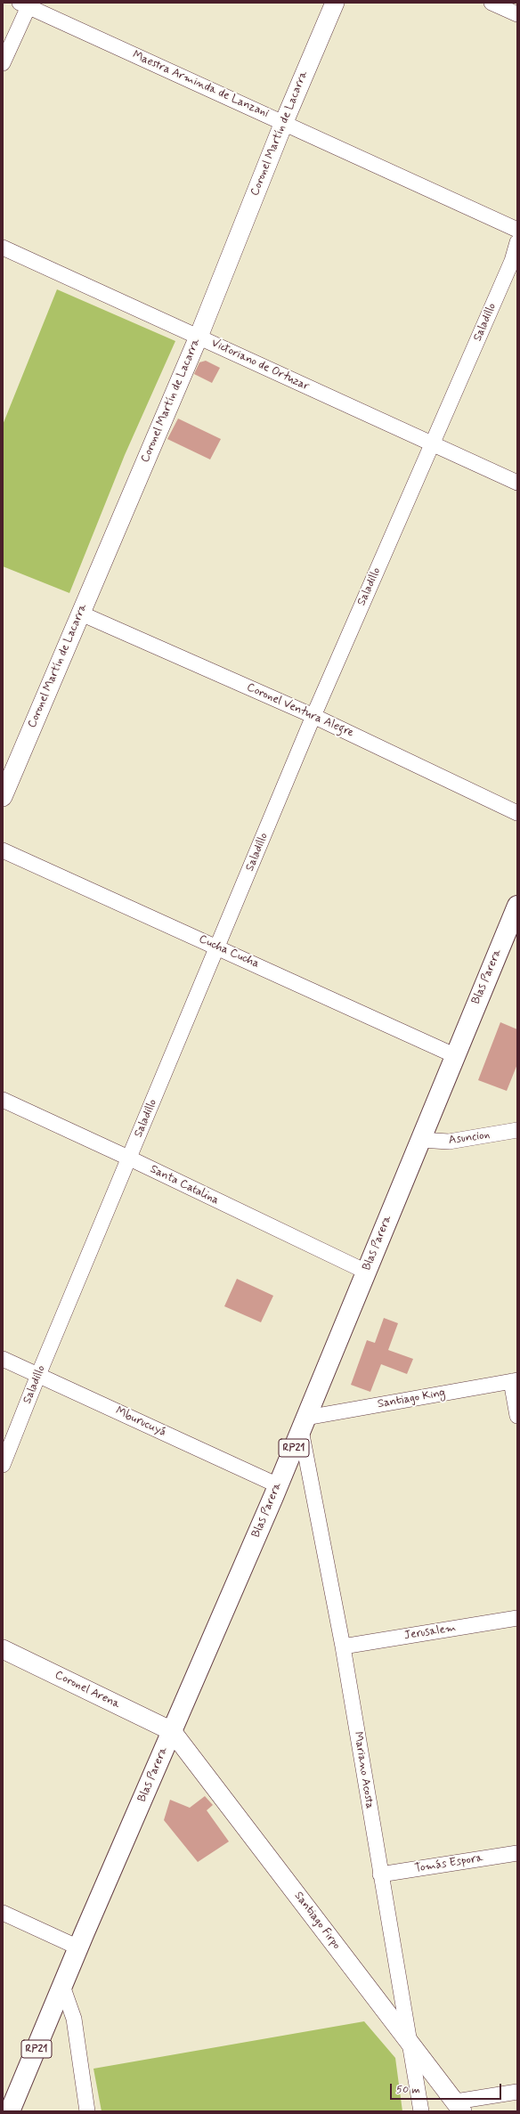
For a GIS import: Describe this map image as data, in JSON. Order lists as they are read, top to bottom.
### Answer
{
  "streets": {
    "main road": ["Blas Parera", "RP21"],
    "street": [
      "Maestra Arminda de Lanzani",
      "Coronel Martín de Lacarra",
      "Saladillo",
      "Victoriano de Ortuzar",
      "Coronel Ventura Alegre",
      "Cucha Cucha",
      "Asuncion",
      "Santa Catalina",
      "Santiago King",
      "Mburucuyá",
      "Jerusalem",
      "Coronel Arena",
      "Mariano Acosta",
      "Tomás Espora",
      "Santiago Firpo"
    ]
  },
  "crossings": [
    ["Maestra Arminda de Lanzani", "Coronel Martín de Lacarra"],
    ["Coronel Martín de Lacarra", "Victoriano de Ortuzar"],
    ["Coronel Martín de Lacarra", "Coronel Ventura Alegre"],
    ["Saladillo", "Victoriano de Ortuzar"],
    ["Saladillo", "Coronel Ventura Alegre"],
    ["Saladillo", "Cucha Cucha"],
    ["Saladillo", "Santa Catalina"],
    ["Saladillo", "Mburucuyá"],
    ["Cucha Cucha", "Blas Parera"],
    ["Blas Parera", "Asuncion"],
    ["Blas Parera", "Santa Catalina"],
    ["Blas Parera", "Santiago King"],
    ["Blas Parera", "Mburucuyá"],
    ["Blas Parera", "Coronel Arena"],
    ["Blas Parera", "Mariano Acosta"],
    ["Blas Parera", "Santiago Firpo"],
    ["Santiago King", "Mariano Acosta"],
    ["Jerusalem", "Mariano Acosta"],
    ["Coronel Arena", "Santiago Firpo"],
    ["Mariano Acosta", "Tomás Espora"],
    ["Mariano Acosta", "Santiago Firpo"]
  ],
  "scale_bar": "50 m"
}
